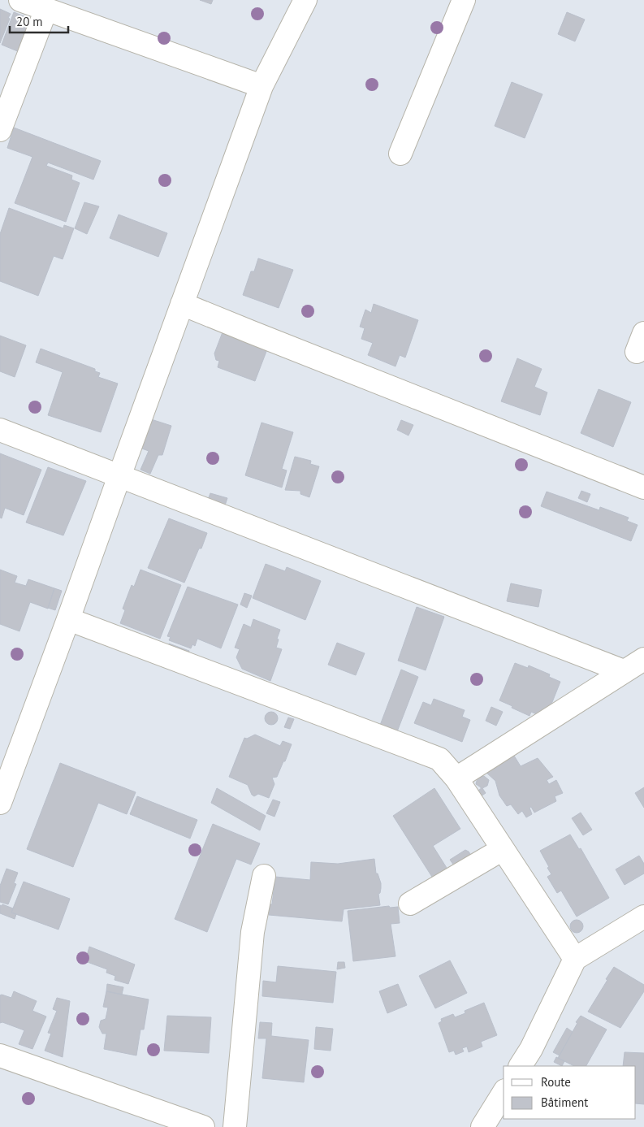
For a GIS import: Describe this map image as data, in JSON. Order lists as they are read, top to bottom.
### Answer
{
  "legend": ["Route", "Bâtiment"],
  "scale_bar": "20 m"
}
